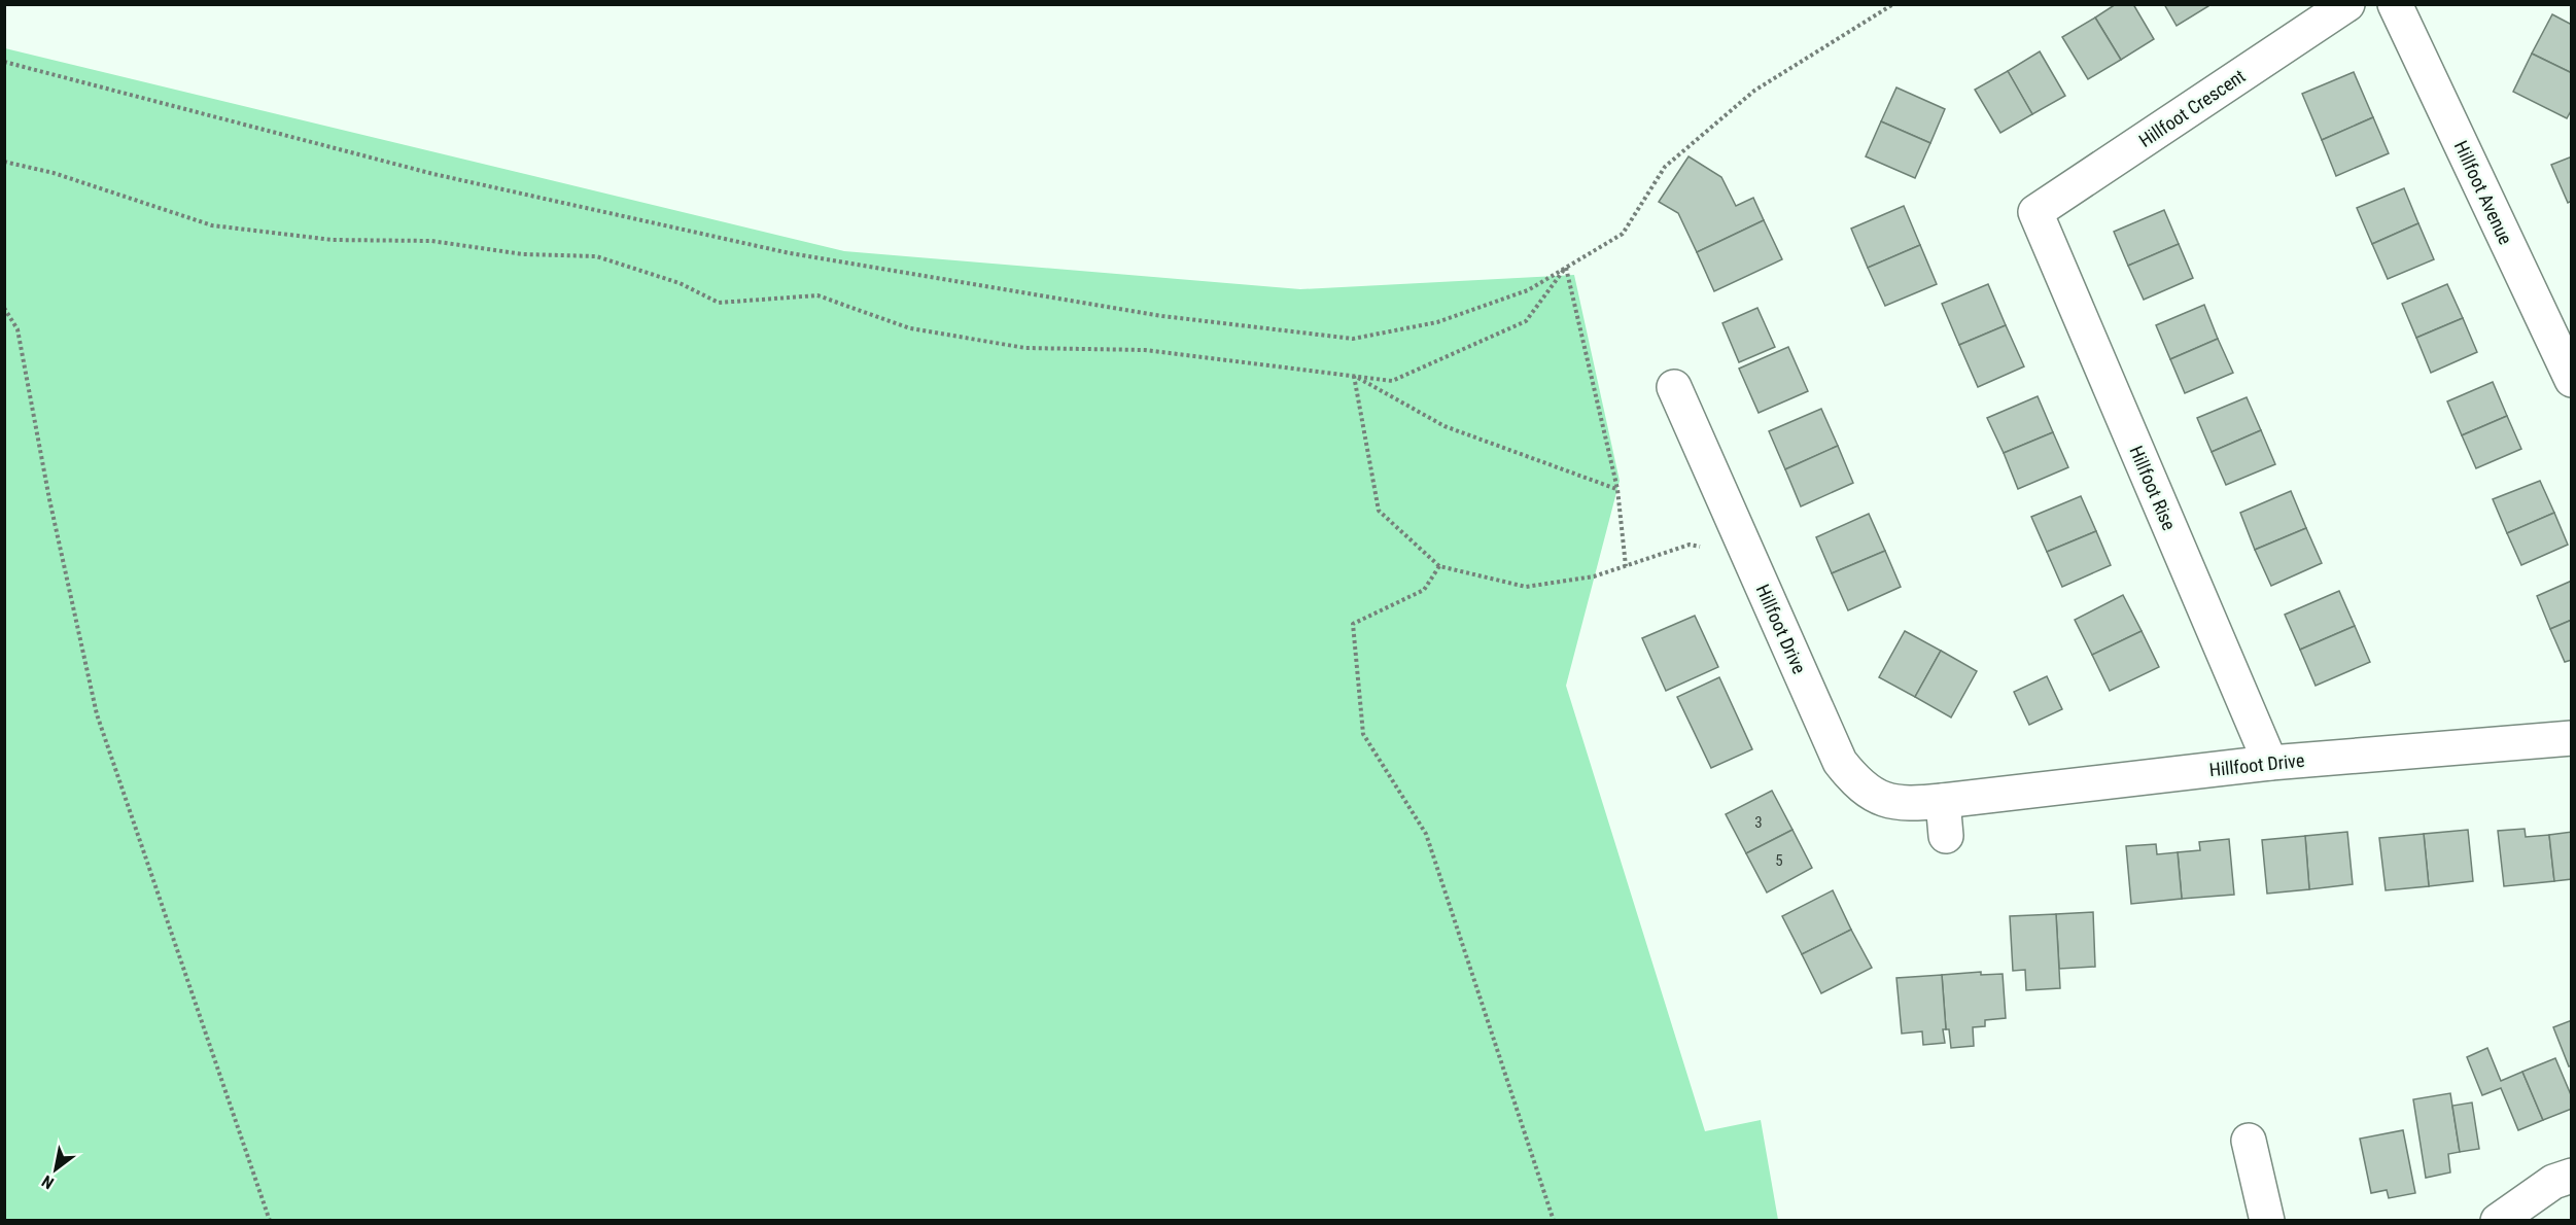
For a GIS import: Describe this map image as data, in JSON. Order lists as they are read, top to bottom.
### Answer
{
  "streets": {
    "street": [
      "Hillfoot Crescent",
      "Hillfoot Avenue",
      "Hillfoot Rise",
      "Hillfoot Drive"
    ]
  },
  "crossings": [
    ["Hillfoot Crescent", "Hillfoot Rise"],
    ["Hillfoot Rise", "Hillfoot Drive"]
  ],
  "house_numbers": ["3", "5"],
  "north": "bottom left"
}
